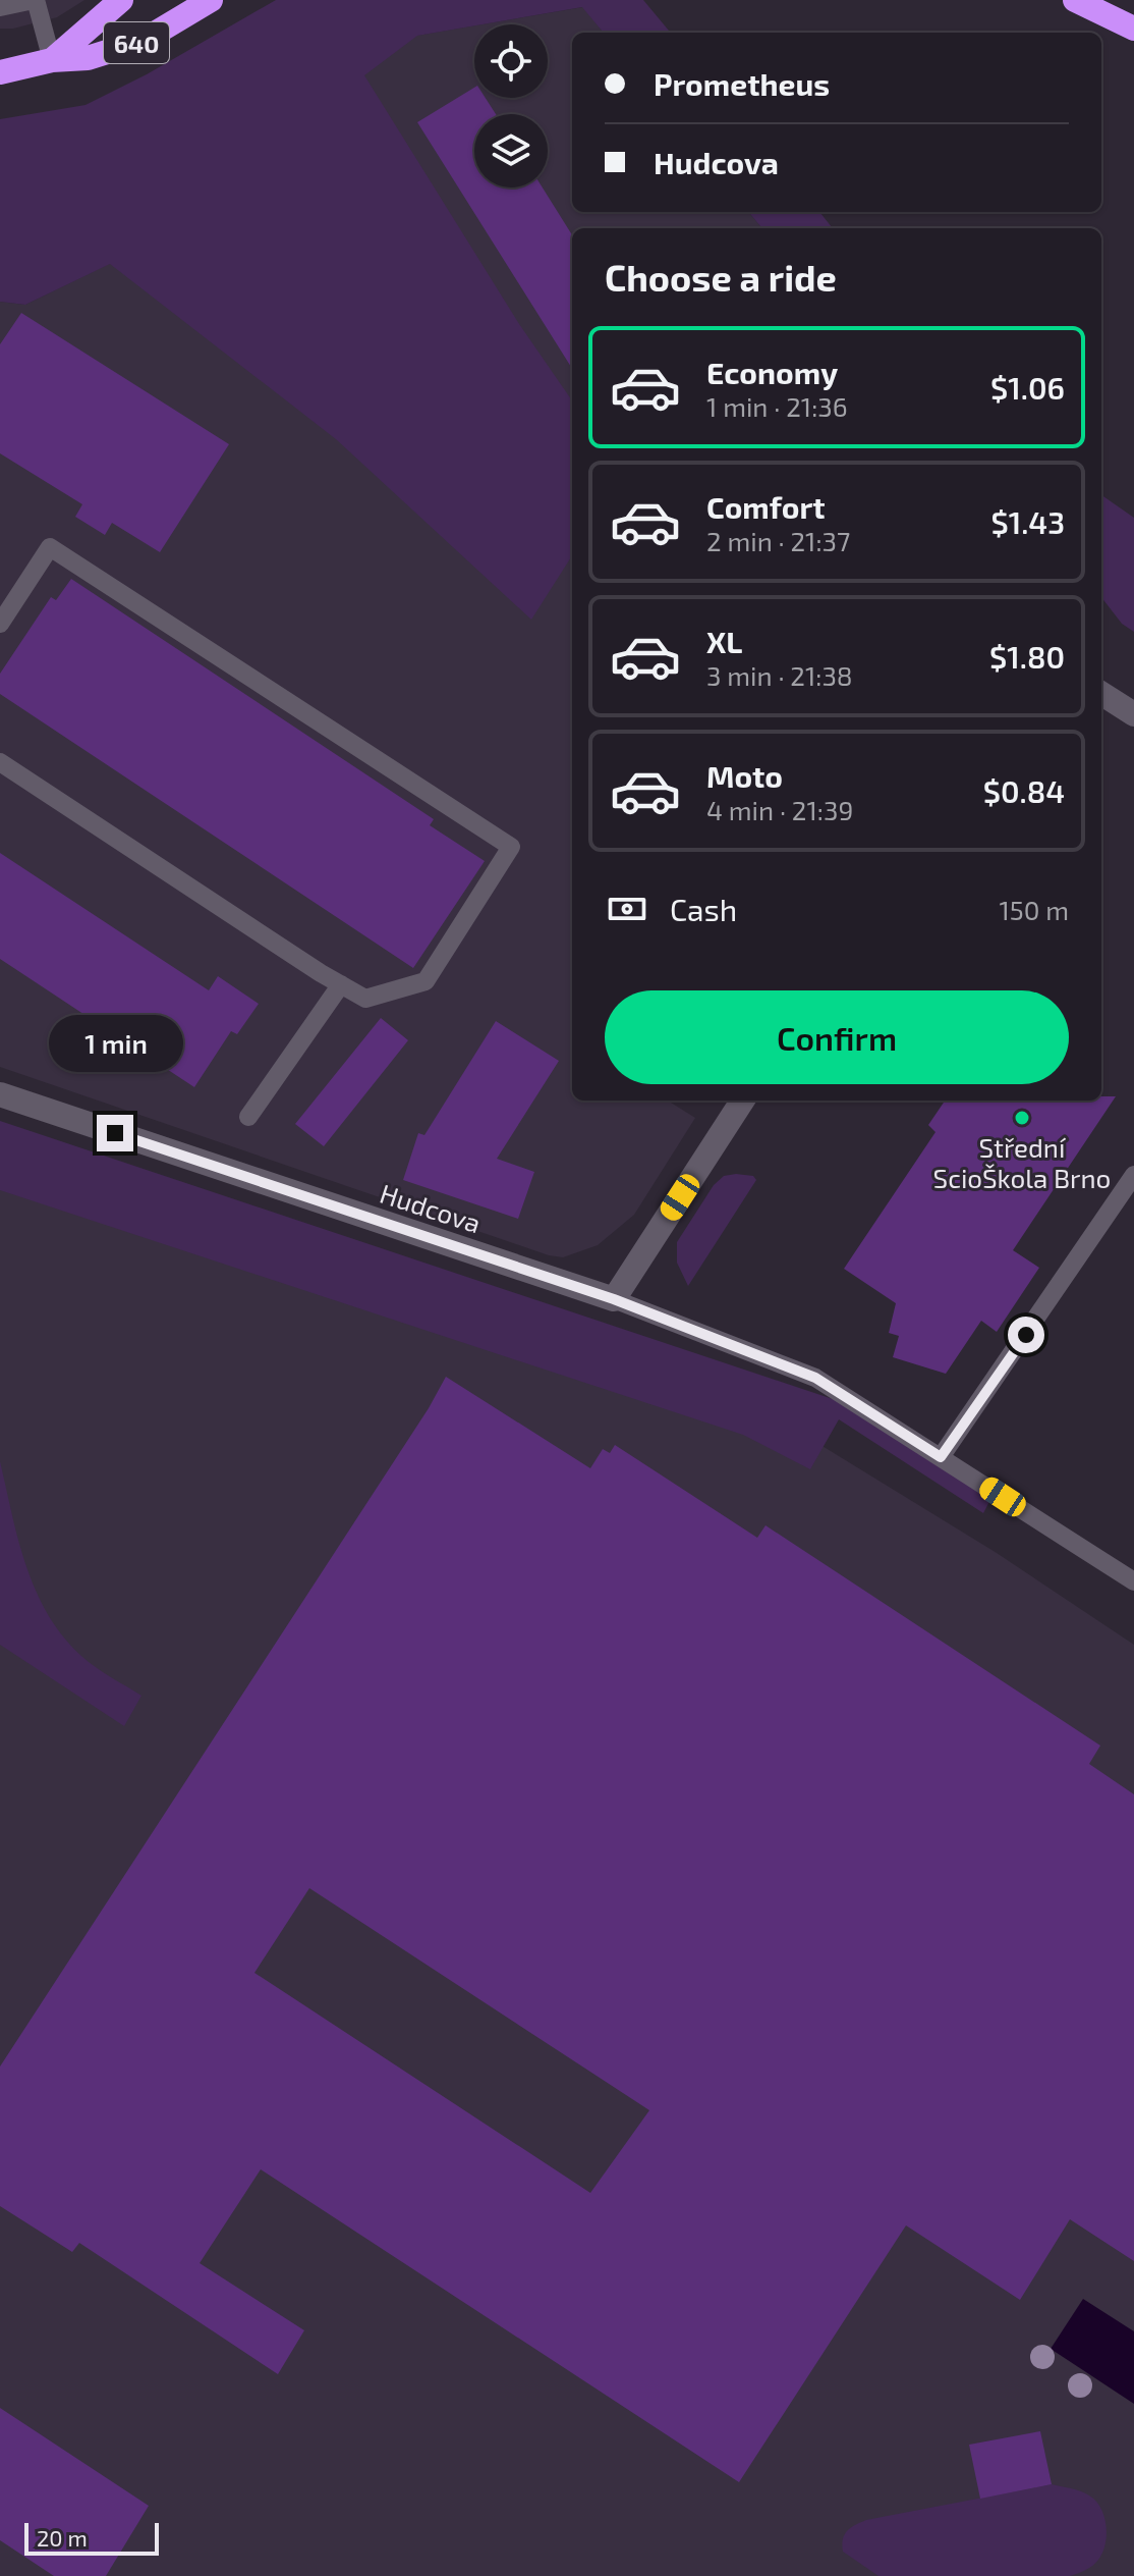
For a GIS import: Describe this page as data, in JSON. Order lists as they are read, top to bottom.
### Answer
{
  "streets": {
    "highway": ["640"],
    "street": ["Hudcova"]
  },
  "places": ["Střední ScioŠkola Brno"],
  "scale_bar": "20 m",
  "page": {
    "banner": ["Prometheus", "Hudcova"],
    "heading": "Choose a ride",
    "list": [
      {
        "name": "Economy",
        "note": "1 min · 21:36",
        "value": "$1.06"
      },
      {
        "name": "Comfort",
        "note": "2 min · 21:37",
        "value": "$1.43"
      },
      {
        "name": "XL",
        "note": "3 min · 21:38",
        "value": "$1.80"
      },
      {
        "name": "Moto",
        "note": "4 min · 21:39",
        "value": "$0.84"
      }
    ],
    "pay": ["Cash", "150 m"],
    "buttons": "Confirm",
    "bubble": "1 min",
    "scale": "20 m"
  }
}
